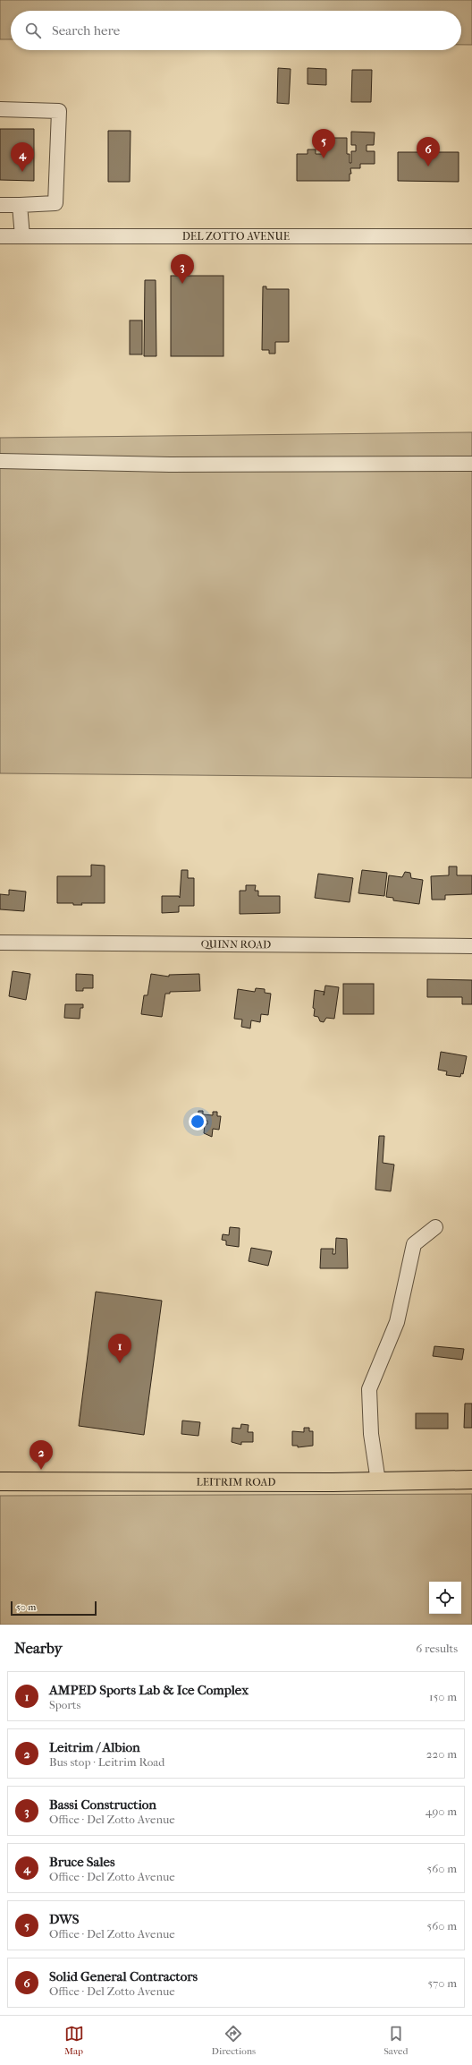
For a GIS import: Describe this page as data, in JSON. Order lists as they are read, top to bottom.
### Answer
{
  "streets": {
    "main road": ["LEITRIM ROAD"],
    "street": ["DEL ZOTTO AVENUE", "QUINN ROAD"]
  },
  "scale_bar": "50 m",
  "page": {
    "search": "Search here",
    "pins": [
      "5",
      "6",
      "4",
      "3",
      "1",
      "2"
    ],
    "scale": "50 m",
    "heading": ["Nearby", "6 results"],
    "list": [
      {
        "mark": "1",
        "name": "AMPED Sports Lab & Ice Complex",
        "note": "Sports",
        "value": "150 m"
      },
      {
        "mark": "2",
        "name": "Leitrim / Albion",
        "note": "Bus stop · Leitrim Road",
        "value": "220 m"
      },
      {
        "mark": "3",
        "name": "Bassi Construction",
        "note": "Office · Del Zotto Avenue",
        "value": "490 m"
      },
      {
        "mark": "4",
        "name": "Bruce Sales",
        "note": "Office · Del Zotto Avenue",
        "value": "560 m"
      },
      {
        "mark": "5",
        "name": "DWS",
        "note": "Office · Del Zotto Avenue",
        "value": "560 m"
      },
      {
        "mark": "6",
        "name": "Solid General Contractors",
        "note": "Office · Del Zotto Avenue",
        "value": "570 m"
      }
    ],
    "nav": ["Map", "Directions", "Saved"]
  }
}
